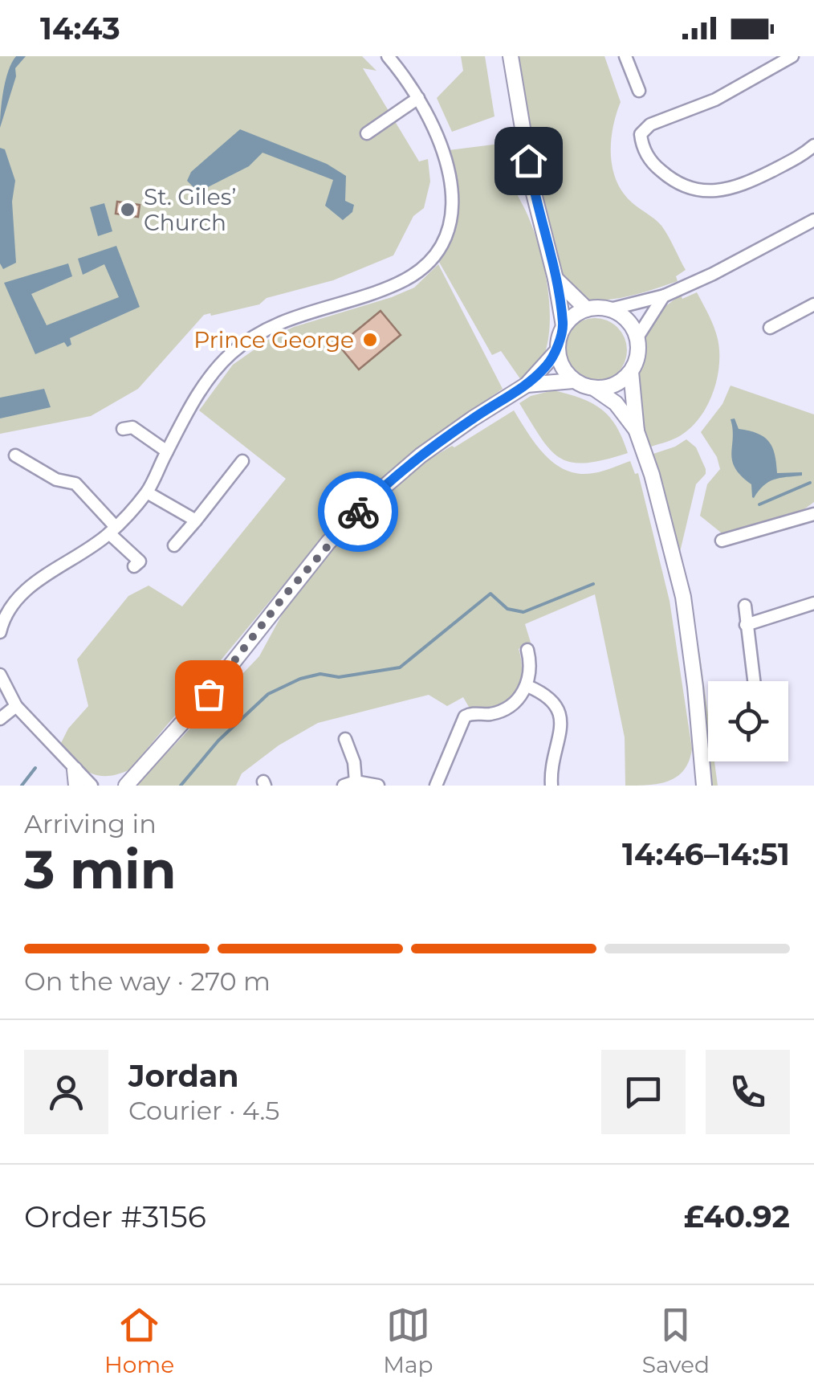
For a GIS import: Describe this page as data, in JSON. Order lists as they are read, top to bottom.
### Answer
{
  "places": ["St. Giles’ Church", "Prince George"],
  "page": {
    "status": "14:43",
    "heading": ["3 min", "Arriving in", "14:46–14:51"],
    "panel": [
      "Jordan",
      "Courier · 4.5",
      "Order #3156",
      "£40.92"
    ],
    "bar": "On the way · 270 m",
    "tabs": ["Home", "Map", "Saved"]
  }
}
